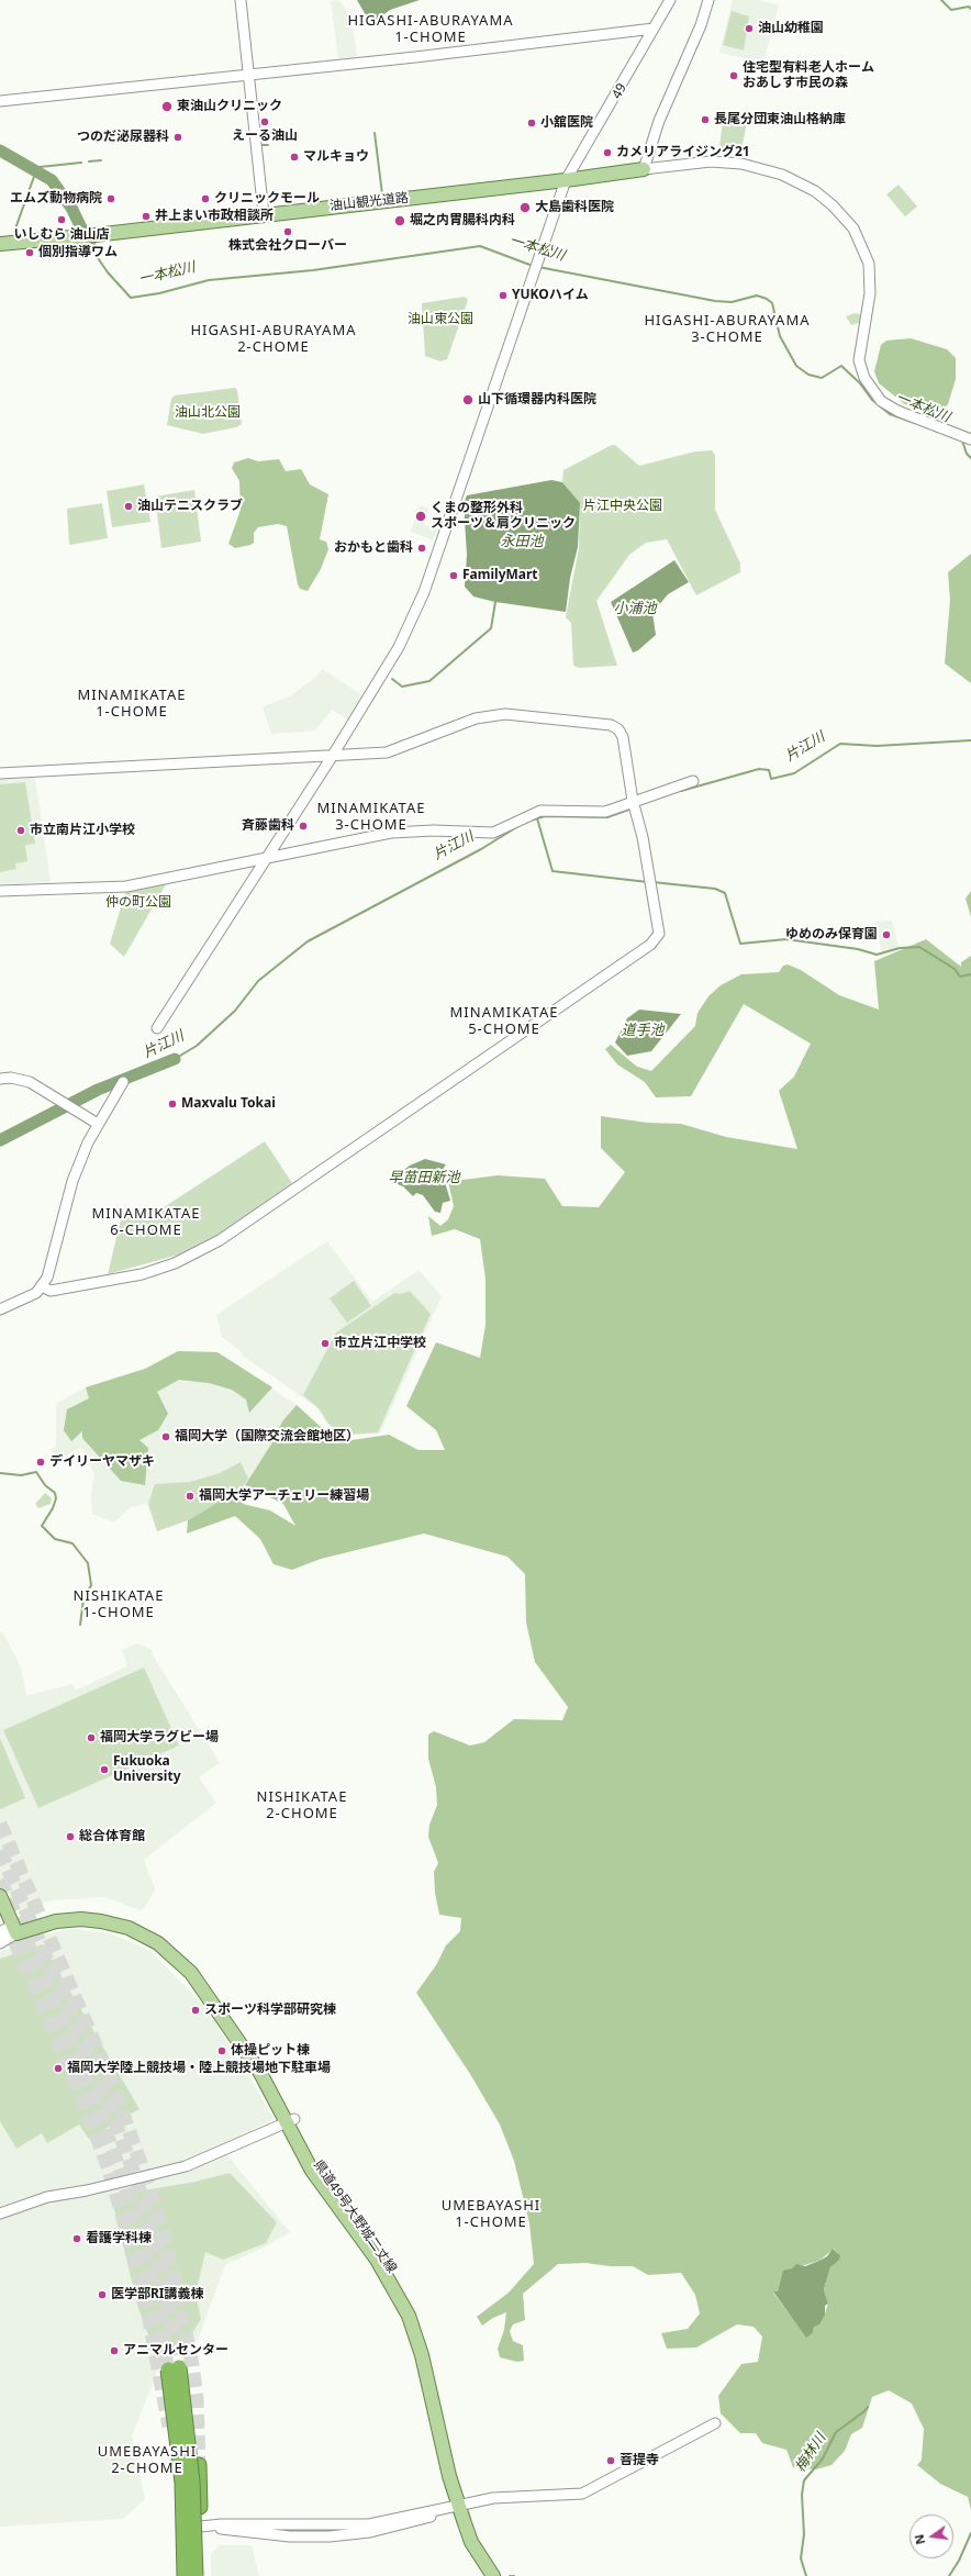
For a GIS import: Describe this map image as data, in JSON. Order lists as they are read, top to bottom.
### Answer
{
  "streets": {
    "main road": ["油山観光道路", "県道49号大野城二丈線"],
    "street": ["49"]
  },
  "crossings": [
    ["49", "油山観光道路"]
  ],
  "districts": [
    "HIGASHI-ABURAYAMA 1-CHOME",
    "HIGASHI-ABURAYAMA 3-CHOME",
    "HIGASHI-ABURAYAMA 2-CHOME",
    "MINAMIKATAE 1-CHOME",
    "MINAMIKATAE 3-CHOME",
    "MINAMIKATAE 5-CHOME",
    "MINAMIKATAE 6-CHOME",
    "NISHIKATAE 1-CHOME",
    "NISHIKATAE 2-CHOME",
    "UMEBAYASHI 1-CHOME",
    "UMEBAYASHI 2-CHOME"
  ],
  "water": [
    "一本松川",
    "永田池",
    "小浦池",
    "片江川",
    "道手池",
    "早苗田新池",
    "梅林川"
  ],
  "parks": [
    "油山東公園",
    "油山北公園",
    "片江中央公園",
    "仲の町公園"
  ],
  "places": [
    "油山幼稚園",
    "住宅型有料老人ホーム おあしす市民の森",
    "東油山クリニック",
    "長尾分団東油山格納庫",
    "えーる油山",
    "小舘医院",
    "つのだ泌尿器科",
    "カメリアライジング21",
    "マルキョウ",
    "エムズ動物病院",
    "クリニックモール",
    "大島歯科医院",
    "井上まい市政相談所",
    "いしむら 油山店",
    "堀之内胃腸科内科",
    "株式会社クローバー",
    "個別指導ワム",
    "YUKOハイム",
    "山下循環器内科医院",
    "油山テニスクラブ",
    "くまの整形外科 スポーツ＆肩クリニック",
    "おかもと歯科",
    "FamilyMart",
    "斉藤歯科",
    "市立南片江小学校",
    "ゆめのみ保育園",
    "Maxvalu Tokai",
    "市立片江中学校",
    "福岡大学（国際交流会館地区）",
    "デイリーヤマザキ",
    "福岡大学アーチェリー練習場",
    "福岡大学ラグビー場",
    "Fukuoka University",
    "総合体育館",
    "スポーツ科学部研究棟",
    "体操ピット棟",
    "福岡大学陸上競技場・陸上競技場地下駐車場",
    "看護学科棟",
    "医学部RI講義棟",
    "アニマルセンター",
    "菩提寺"
  ],
  "north": "left"
}
